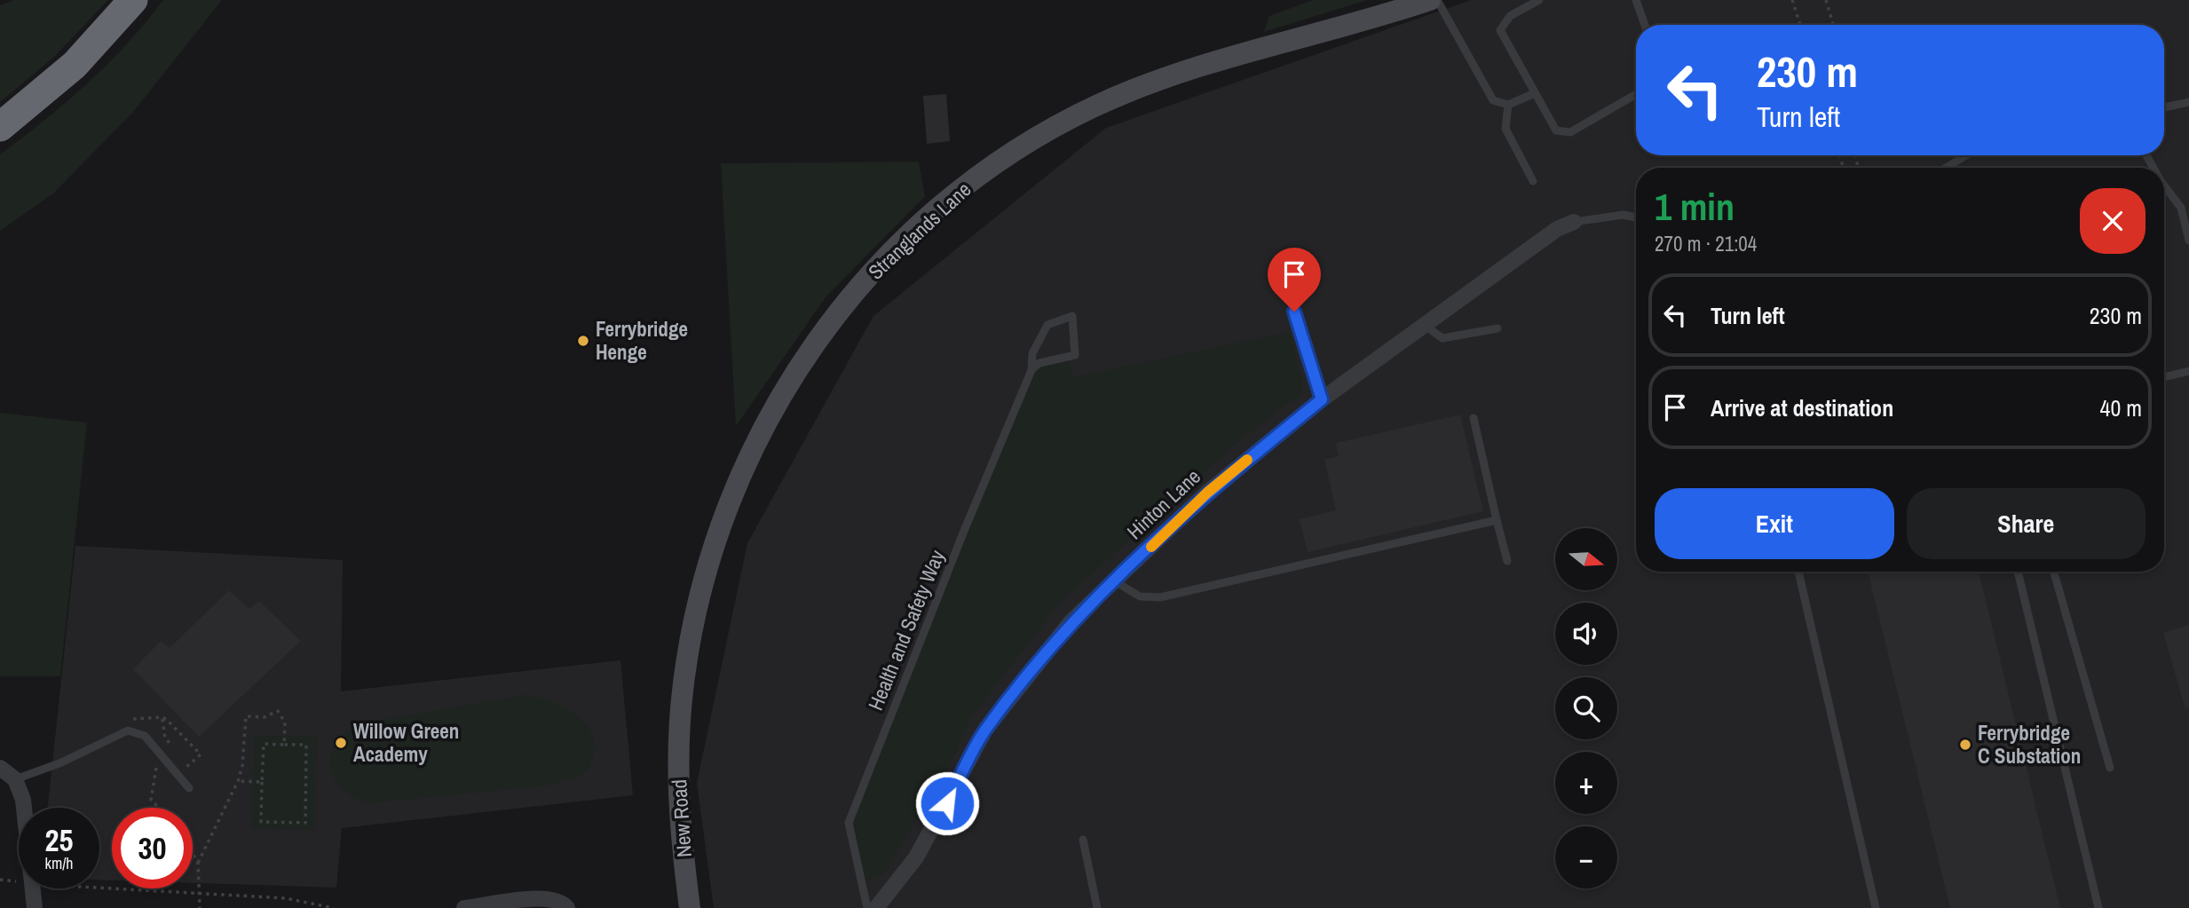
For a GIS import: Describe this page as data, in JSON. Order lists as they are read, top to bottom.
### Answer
{
  "streets": {
    "main road": ["Stranglands Lane", "New Road"],
    "street": ["Hinton Lane"],
    "lane": ["Health and Safety Way"]
  },
  "crossings": [
    ["Stranglands Lane", "New Road"]
  ],
  "places": ["Ferrybridge Henge", "Willow Green Academy", "Ferrybridge C Substation"],
  "north": "right",
  "page": {
    "turn": ["230 m", "Turn left"],
    "heading": ["1 min", "270 m · 21:04"],
    "list": [
      {
        "name": "Turn left",
        "value": "230 m"
      },
      {
        "name": "Arrive at destination",
        "value": "40 m"
      }
    ],
    "buttons": ["Exit", "Share"],
    "map_buttons": ["+", "−"],
    "speed": "25 km/h",
    "limit": "30"
  }
}
